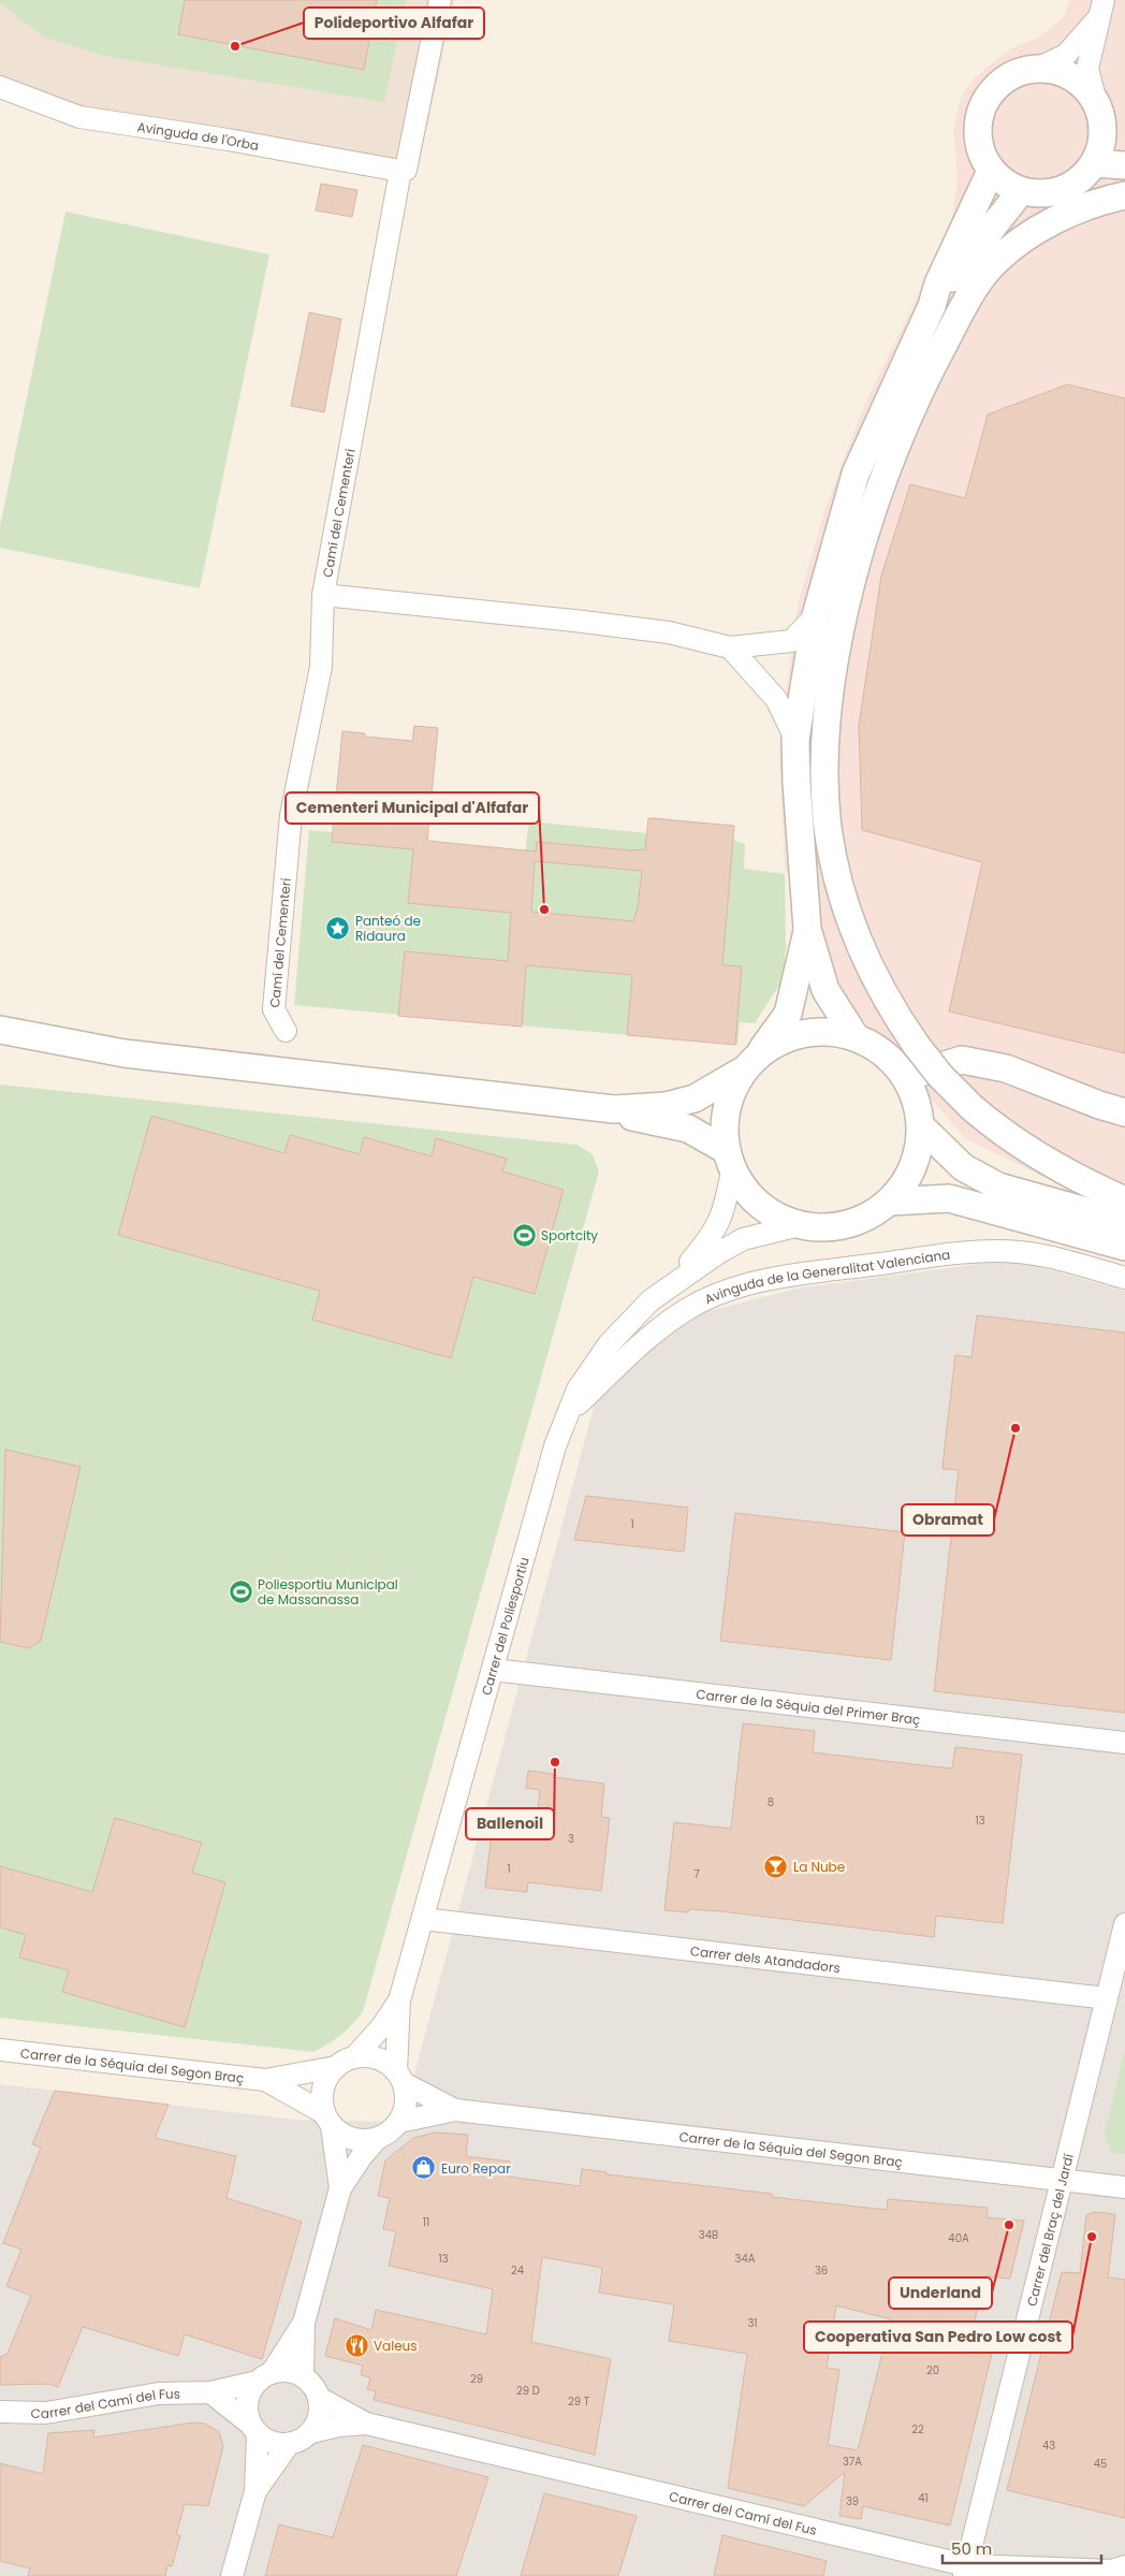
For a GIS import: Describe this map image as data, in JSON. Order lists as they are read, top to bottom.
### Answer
{
  "streets": {
    "street": [
      "Avinguda de l'Orba",
      "Camí del Cementeri",
      "Avinguda de la Generalitat Valenciana",
      "Carrer del Poliesportiu",
      "Carrer de la Séquia del Primer Braç",
      "Carrer dels Atandadors",
      "Carrer de la Séquia del Segon Braç",
      "Carrer del Braç del Jardí",
      "Carrer del Camí del Fus"
    ]
  },
  "crossings": [
    ["Avinguda de l'Orba", "Camí del Cementeri"],
    ["Avinguda de la Generalitat Valenciana", "Carrer del Poliesportiu"],
    ["Carrer del Poliesportiu", "Carrer de la Séquia del Primer Braç"],
    ["Carrer del Poliesportiu", "Carrer dels Atandadors"],
    ["Carrer del Poliesportiu", "Carrer de la Séquia del Segon Braç"],
    ["Carrer dels Atandadors", "Carrer del Braç del Jardí"],
    ["Carrer de la Séquia del Segon Braç", "Carrer del Braç del Jardí"],
    ["Carrer del Braç del Jardí", "Carrer del Camí del Fus"]
  ],
  "places": {
    "other": [
      "Polideportivo Alfafar",
      "Cementeri Municipal d'Alfafar",
      "Obramat",
      "Ballenoil",
      "Underland",
      "Cooperativa San Pedro Low cost"
    ],
    "place": ["Panteó de Ridaura"],
    "sports": ["Sportcity", "Poliesportiu Municipal de Massanassa"],
    "bar": ["La Nube"],
    "shop": ["Euro Repar"],
    "restaurant": ["Valeus"]
  },
  "house_numbers": [
    "1",
    "8",
    "13",
    "3",
    "1",
    "7",
    "11",
    "34B",
    "40A",
    "13",
    "34A",
    "24",
    "36",
    "31",
    "20",
    "29",
    "29 D",
    "29 T",
    "22",
    "43",
    "37A",
    "45",
    "41",
    "39"
  ],
  "scale_bar": "50 m"
}
